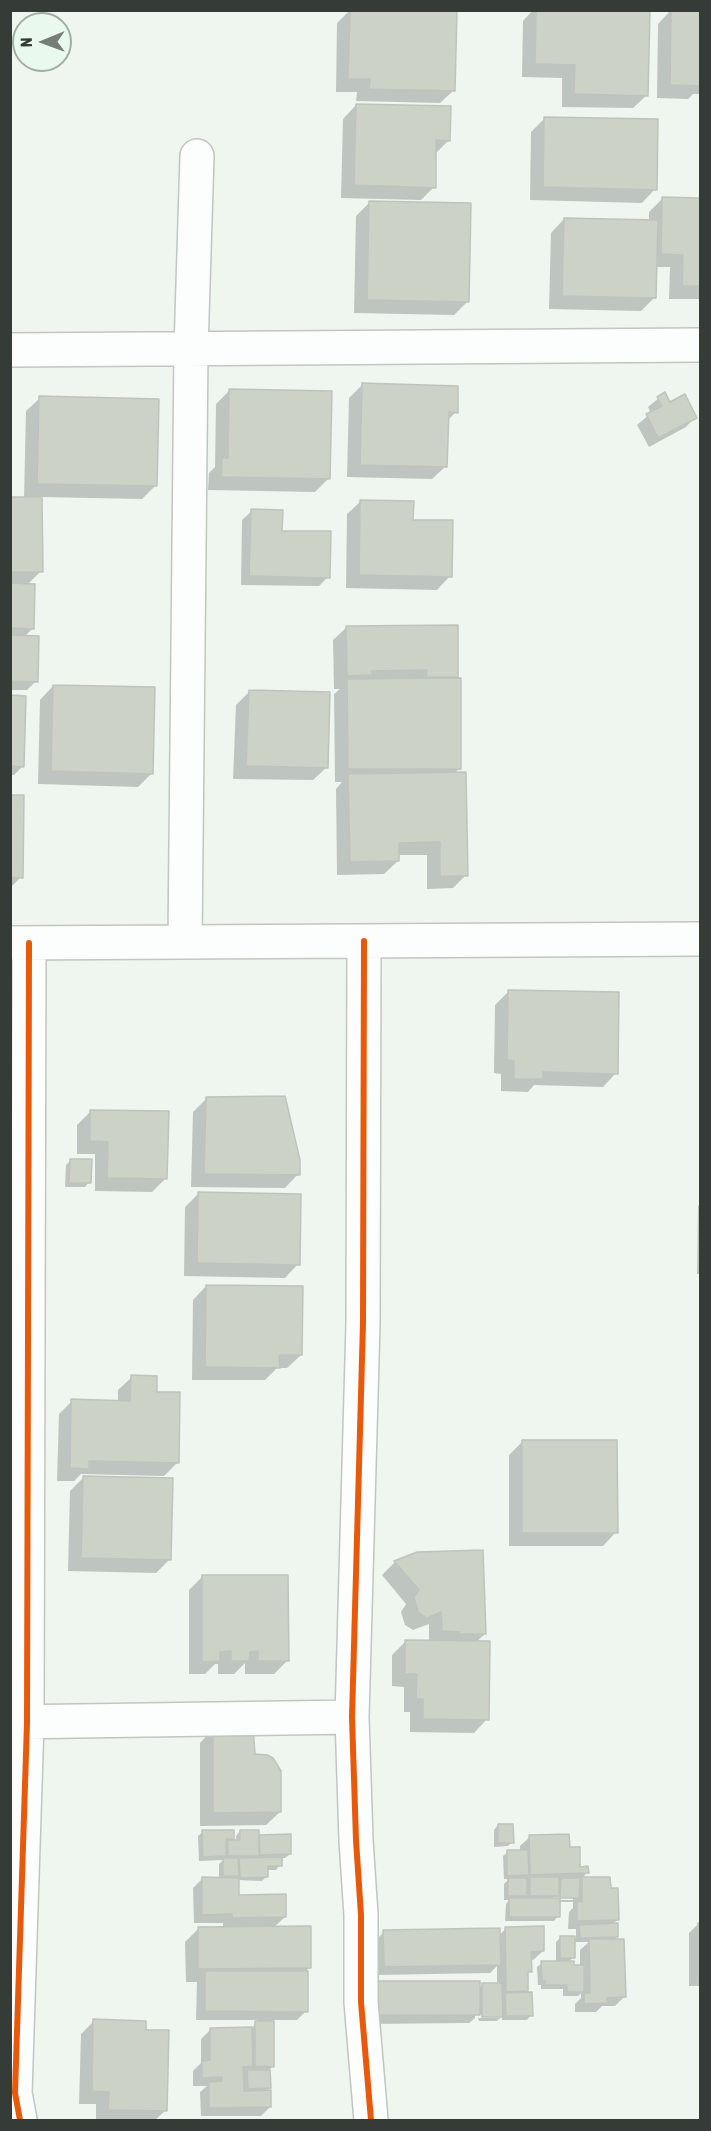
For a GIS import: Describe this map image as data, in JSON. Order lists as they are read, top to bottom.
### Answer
{
  "north": "left"
}
